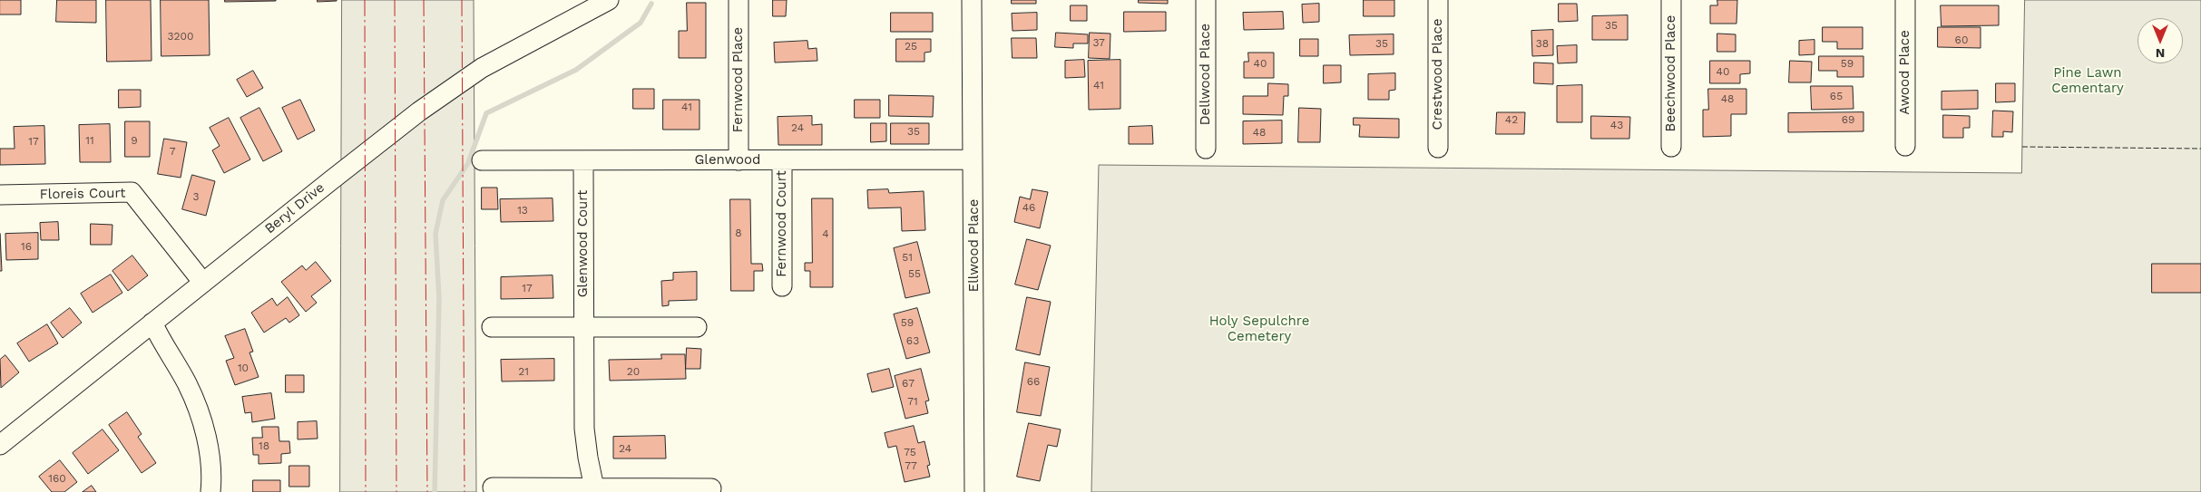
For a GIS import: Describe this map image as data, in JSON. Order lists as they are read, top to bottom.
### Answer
{
  "streets": {
    "street": [
      "Awood Place",
      "Beechwood Place",
      "Dellwood Place",
      "Crestwood Place",
      "Fernwood Place",
      "Glenwood",
      "Floreis Court",
      "Beryl Drive",
      "Fernwood Court",
      "Glenwood Court",
      "Ellwood Place"
    ]
  },
  "crossings": [
    ["Fernwood Place", "Glenwood"],
    ["Glenwood", "Fernwood Court"],
    ["Glenwood", "Glenwood Court"],
    ["Glenwood", "Ellwood Place"],
    ["Floreis Court", "Beryl Drive"]
  ],
  "parks": ["Pine Lawn Cementary", "Holy Sepulchre Cemetery"],
  "house_numbers": [
    "35",
    "3200",
    "60",
    "37",
    "35",
    "38",
    "25",
    "40",
    "59",
    "40",
    "41",
    "65",
    "48",
    "41",
    "42",
    "69",
    "43",
    "24",
    "35",
    "48",
    "11",
    "9",
    "17",
    "7",
    "3",
    "46",
    "13",
    "8",
    "4",
    "16",
    "51",
    "55",
    "17",
    "59",
    "63",
    "10",
    "21",
    "20",
    "66",
    "67",
    "71",
    "18",
    "24",
    "75",
    "77",
    "160"
  ],
  "north": "bottom"
}
